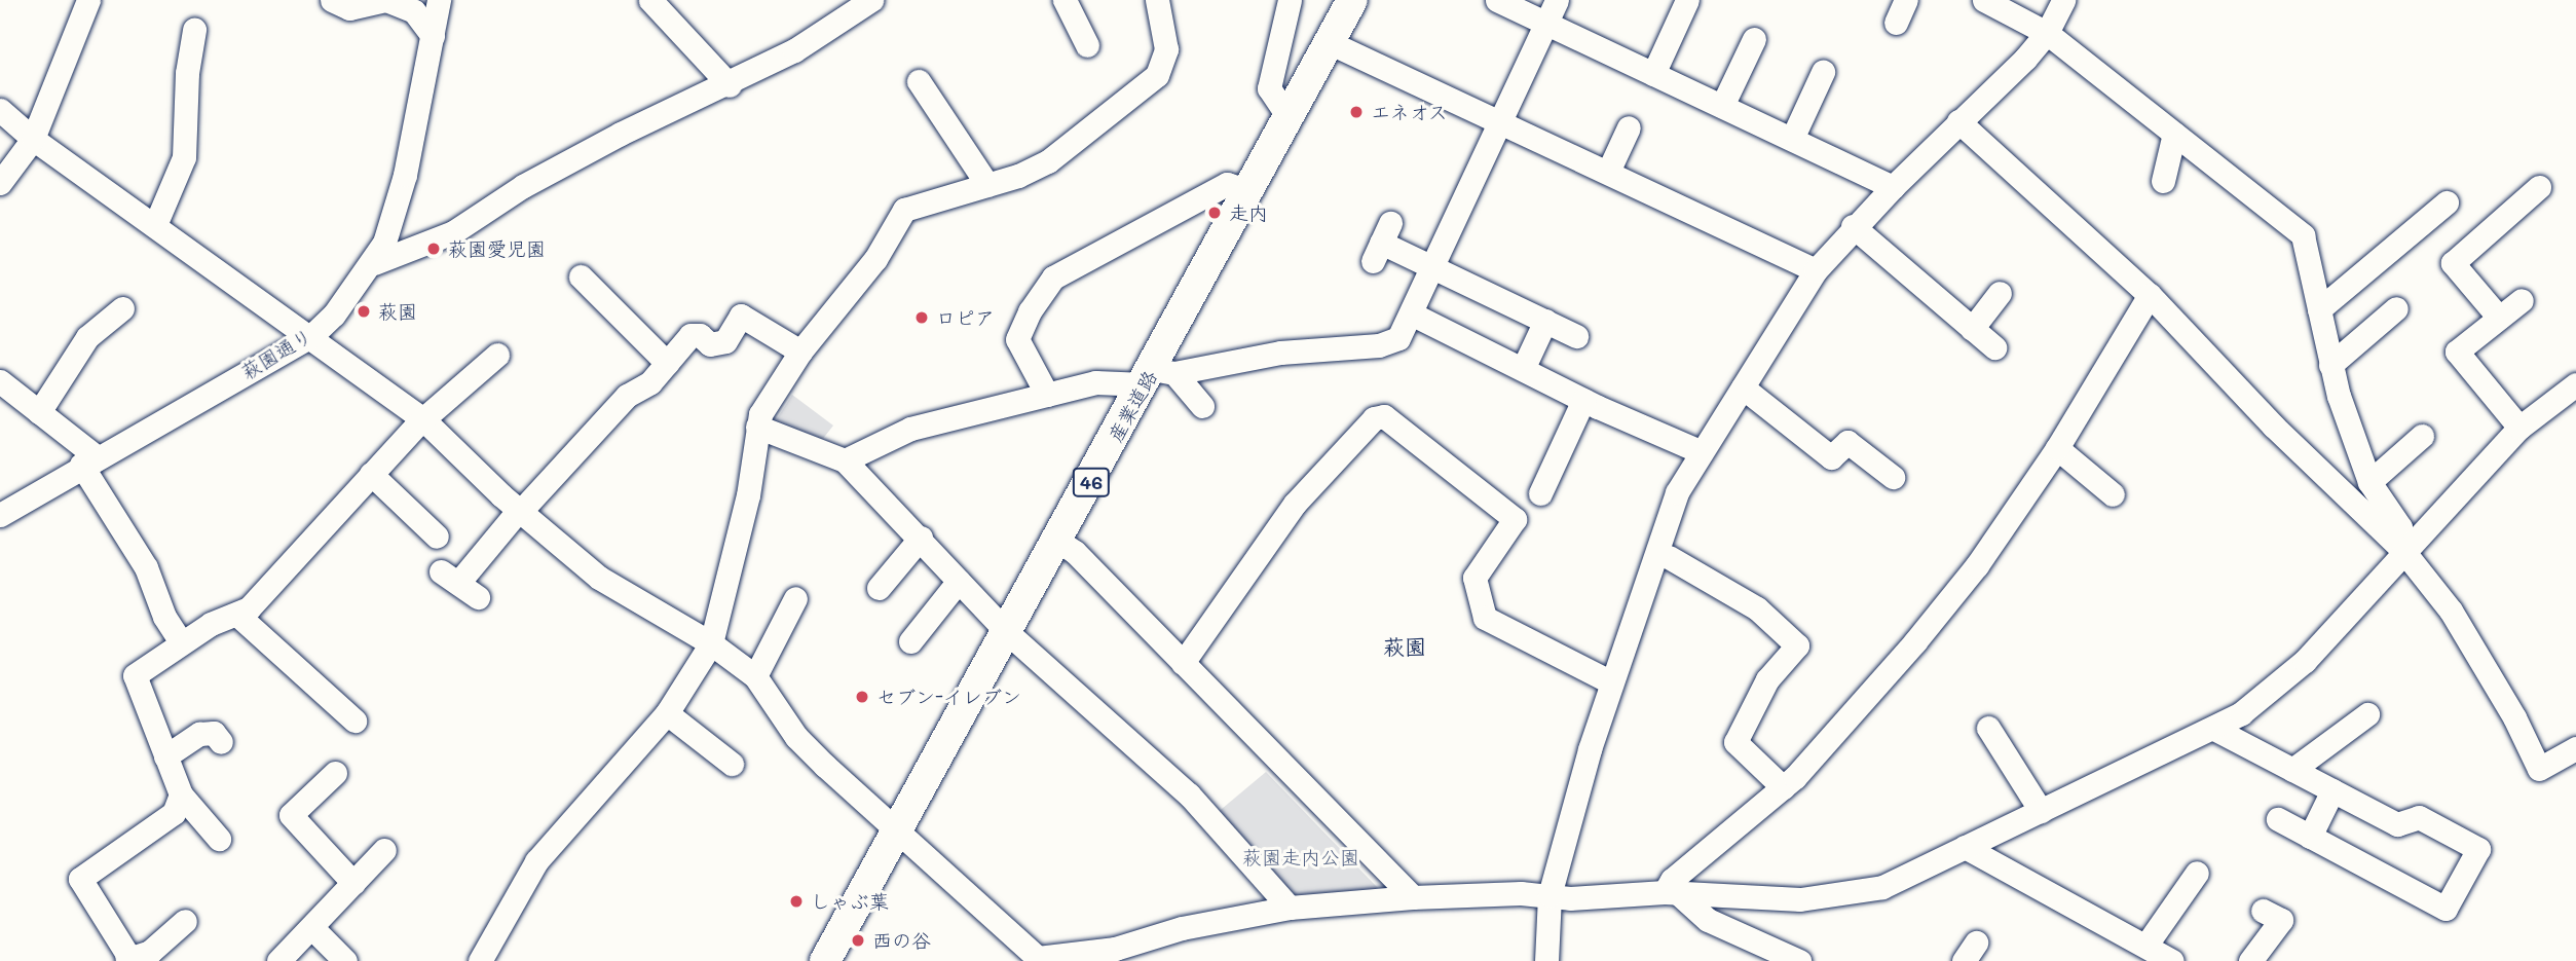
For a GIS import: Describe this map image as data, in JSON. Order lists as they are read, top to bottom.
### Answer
{
  "streets": {
    "main road": ["産業道路", "46"],
    "street": ["萩園通り"]
  },
  "districts": ["萩園"],
  "parks": ["萩園走内公園"],
  "places": [
    "エネオス",
    "走内",
    "萩園愛児園",
    "萩園",
    "ロピア",
    "セブン-イレブン",
    "しゃぶ葉",
    "西の谷"
  ]
}
